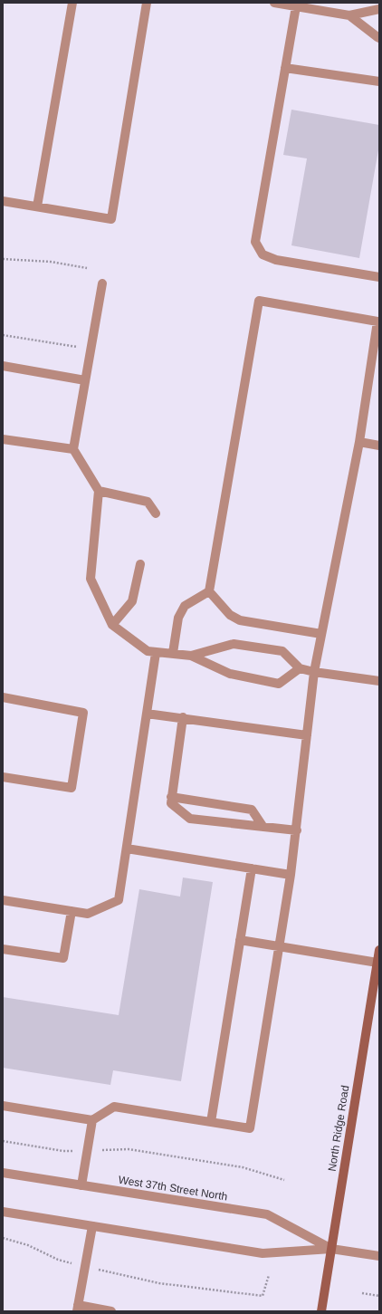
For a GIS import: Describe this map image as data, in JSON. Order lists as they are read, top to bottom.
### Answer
{
  "streets": {
    "main road": ["North Ridge Road"],
    "street": ["West 37th Street North"]
  },
  "crossings": [
    ["North Ridge Road", "West 37th Street North"]
  ]
}
